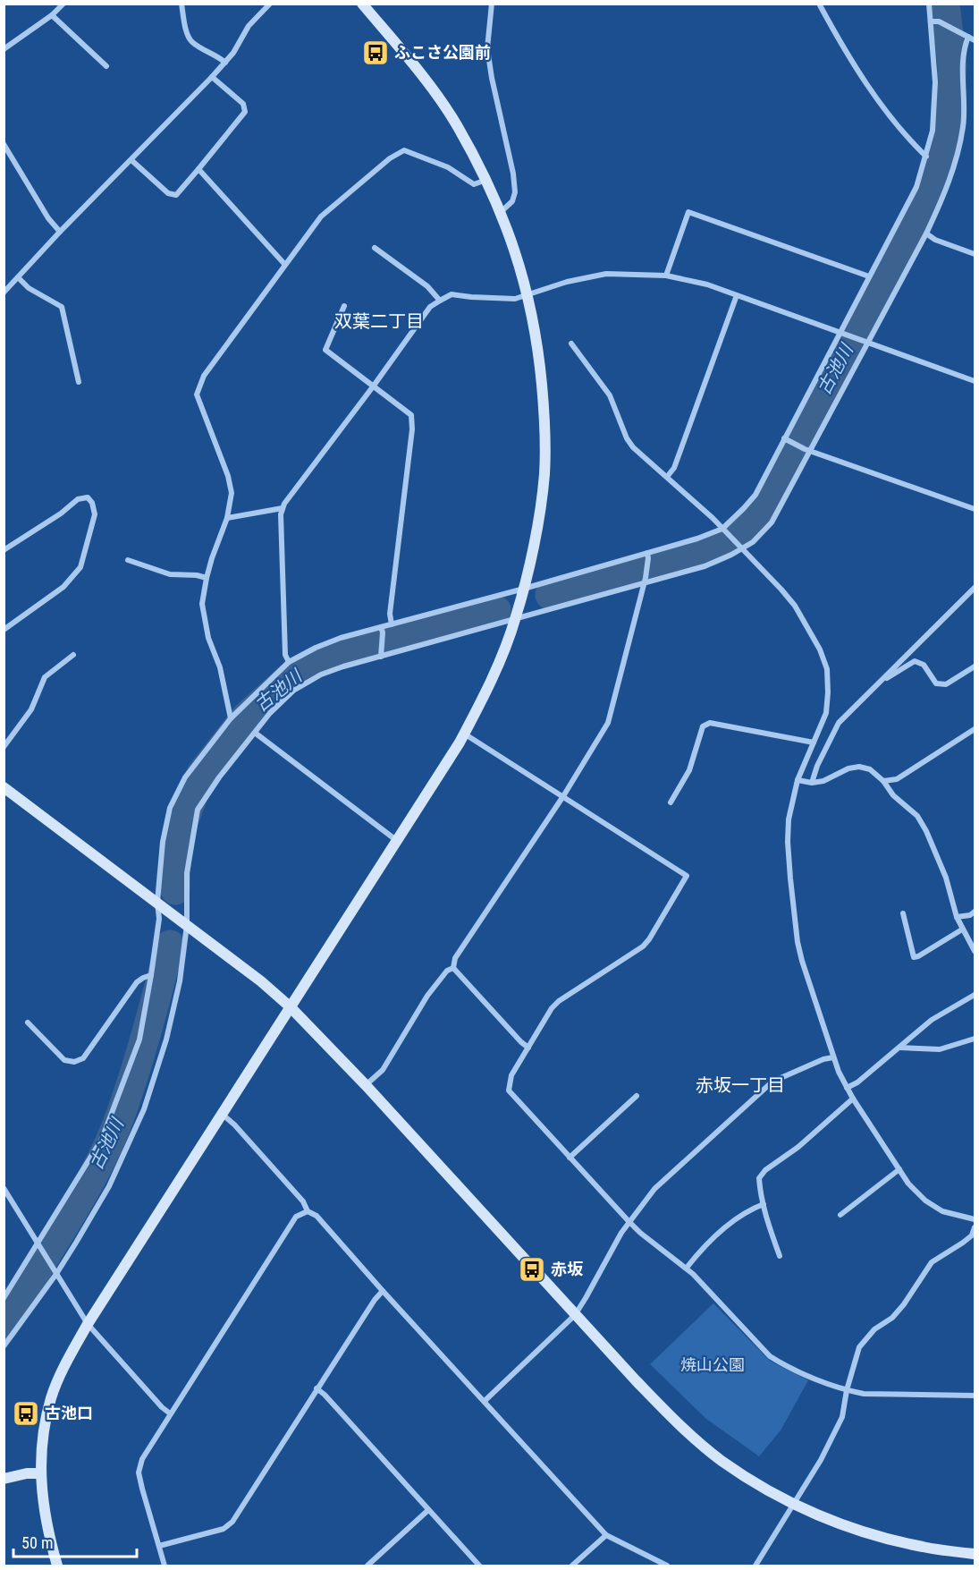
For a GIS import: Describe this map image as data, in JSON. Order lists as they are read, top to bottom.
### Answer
{
  "districts": ["双葉二丁目", "赤坂一丁目"],
  "water": ["古池川"],
  "parks": ["焼山公園"],
  "places": {
    "bus stop": ["ふこさ公園前", "赤坂", "古池口"]
  },
  "scale_bar": "50 m"
}
